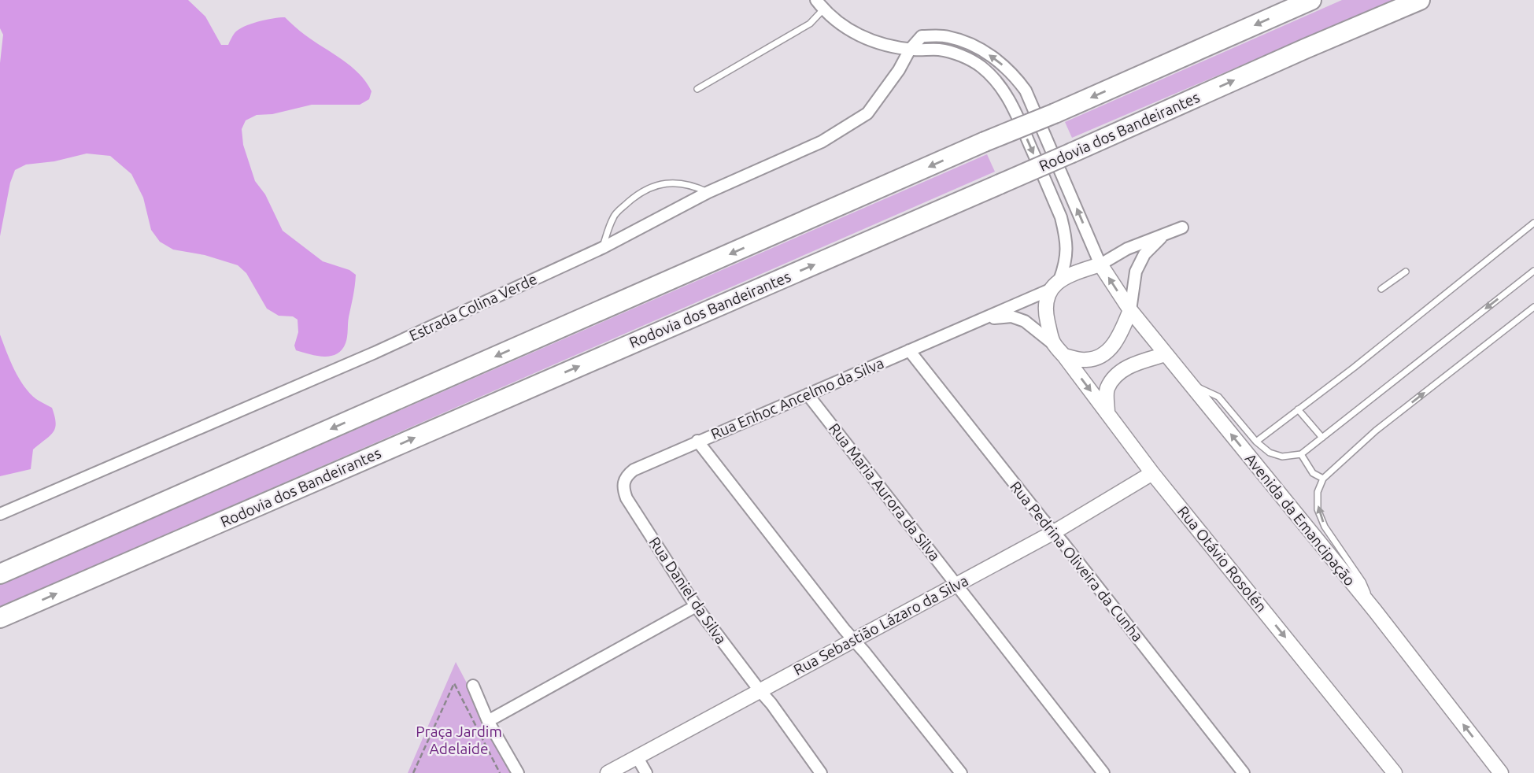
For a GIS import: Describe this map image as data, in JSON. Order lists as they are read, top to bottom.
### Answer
{
  "streets": {
    "highway": ["Rodovia dos Bandeirantes"],
    "street": [
      "Estrada Colina Verde",
      "Rua Enhoc Ancelmo da Silva",
      "Rua Maria Aurora da Silva",
      "Avenida da Emancipação",
      "Rua Otávio Rosolén",
      "Rua Pedrina Oliveira da Cunha",
      "Rua Daniel da Silva",
      "Rua Sebastião Lázaro da Silva"
    ]
  },
  "crossings": [
    ["Rua Enhoc Ancelmo da Silva", "Rua Maria Aurora da Silva"],
    ["Rua Enhoc Ancelmo da Silva", "Avenida da Emancipação"],
    ["Rua Enhoc Ancelmo da Silva", "Rua Otávio Rosolén"],
    ["Rua Enhoc Ancelmo da Silva", "Rua Pedrina Oliveira da Cunha"],
    ["Rua Enhoc Ancelmo da Silva", "Rua Daniel da Silva"],
    ["Rua Maria Aurora da Silva", "Rua Sebastião Lázaro da Silva"],
    ["Avenida da Emancipação", "Rua Otávio Rosolén"],
    ["Rua Otávio Rosolén", "Rua Sebastião Lázaro da Silva"],
    ["Rua Pedrina Oliveira da Cunha", "Rua Sebastião Lázaro da Silva"],
    ["Rua Daniel da Silva", "Rua Sebastião Lázaro da Silva"]
  ],
  "one_way": ["Avenida da Emancipação", "Rua Otávio Rosolén"],
  "parks": ["Praça Jardim Adelaide"]
}
